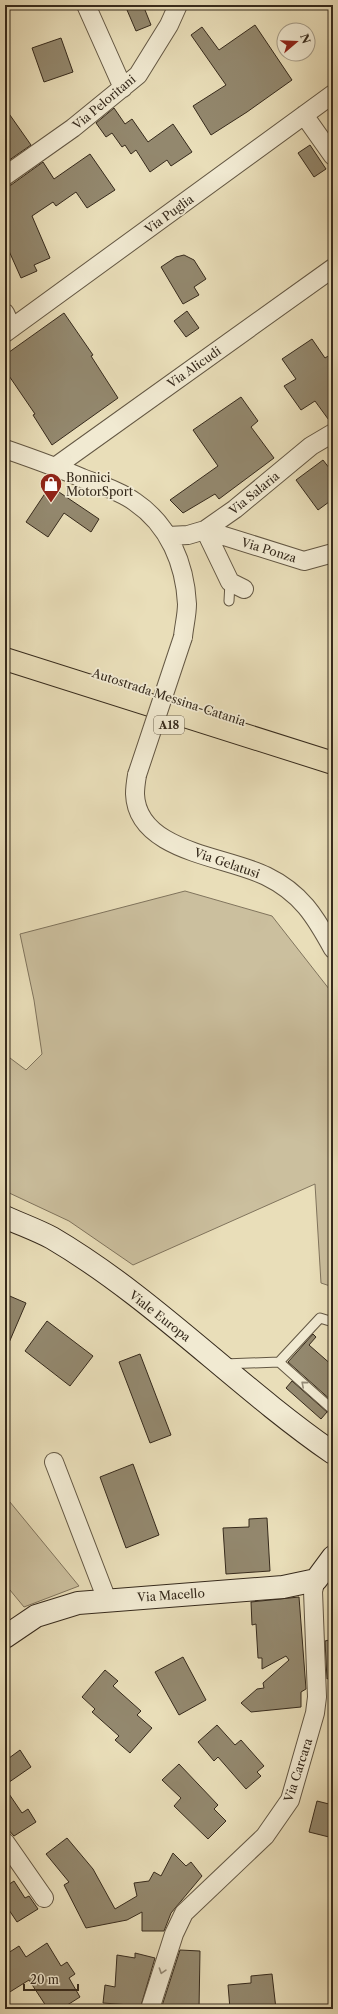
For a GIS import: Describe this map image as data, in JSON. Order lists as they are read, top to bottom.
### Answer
{
  "streets": {
    "highway": ["Autostrada Messina-Catania", "A18"],
    "main road": ["Viale Europa", "Via Macello"],
    "street": [
      "Via Peloritani",
      "Via Puglia",
      "Via Alicudi",
      "Via Salaria",
      "Via Ponza",
      "Via Gelatusi",
      "Via Carcara"
    ]
  },
  "crossings": [
    ["Via Salaria", "Via Ponza"],
    ["Via Salaria", "Via Gelatusi"],
    ["Via Macello", "Via Carcara"]
  ],
  "one_way": ["Via Carcara"],
  "places": {
    "shop": ["Bonnici MotorSport"]
  },
  "scale_bar": "20 m",
  "north": "right"
}
